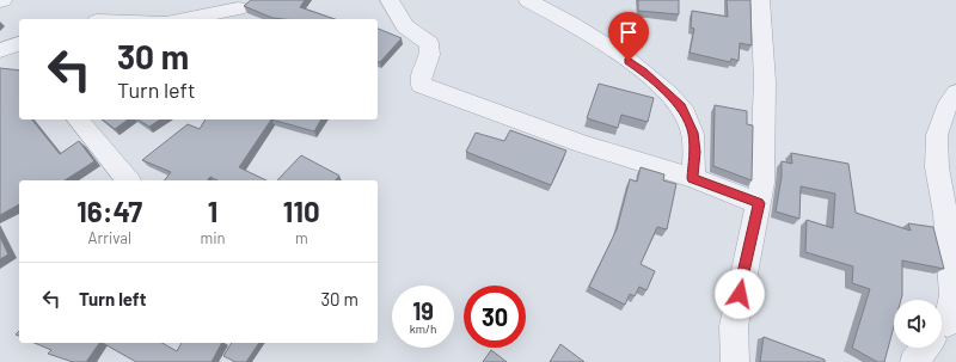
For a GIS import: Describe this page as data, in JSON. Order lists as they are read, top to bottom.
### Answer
{
  "page": {
    "turn": ["30 m", "Turn left"],
    "eta": [
      "16:47",
      "Arrival",
      "1",
      "min",
      "110",
      "m"
    ],
    "list": [
      {
        "name": "Turn left",
        "value": "30 m"
      }
    ],
    "speed": "19 km/h",
    "limit": "30"
  }
}
